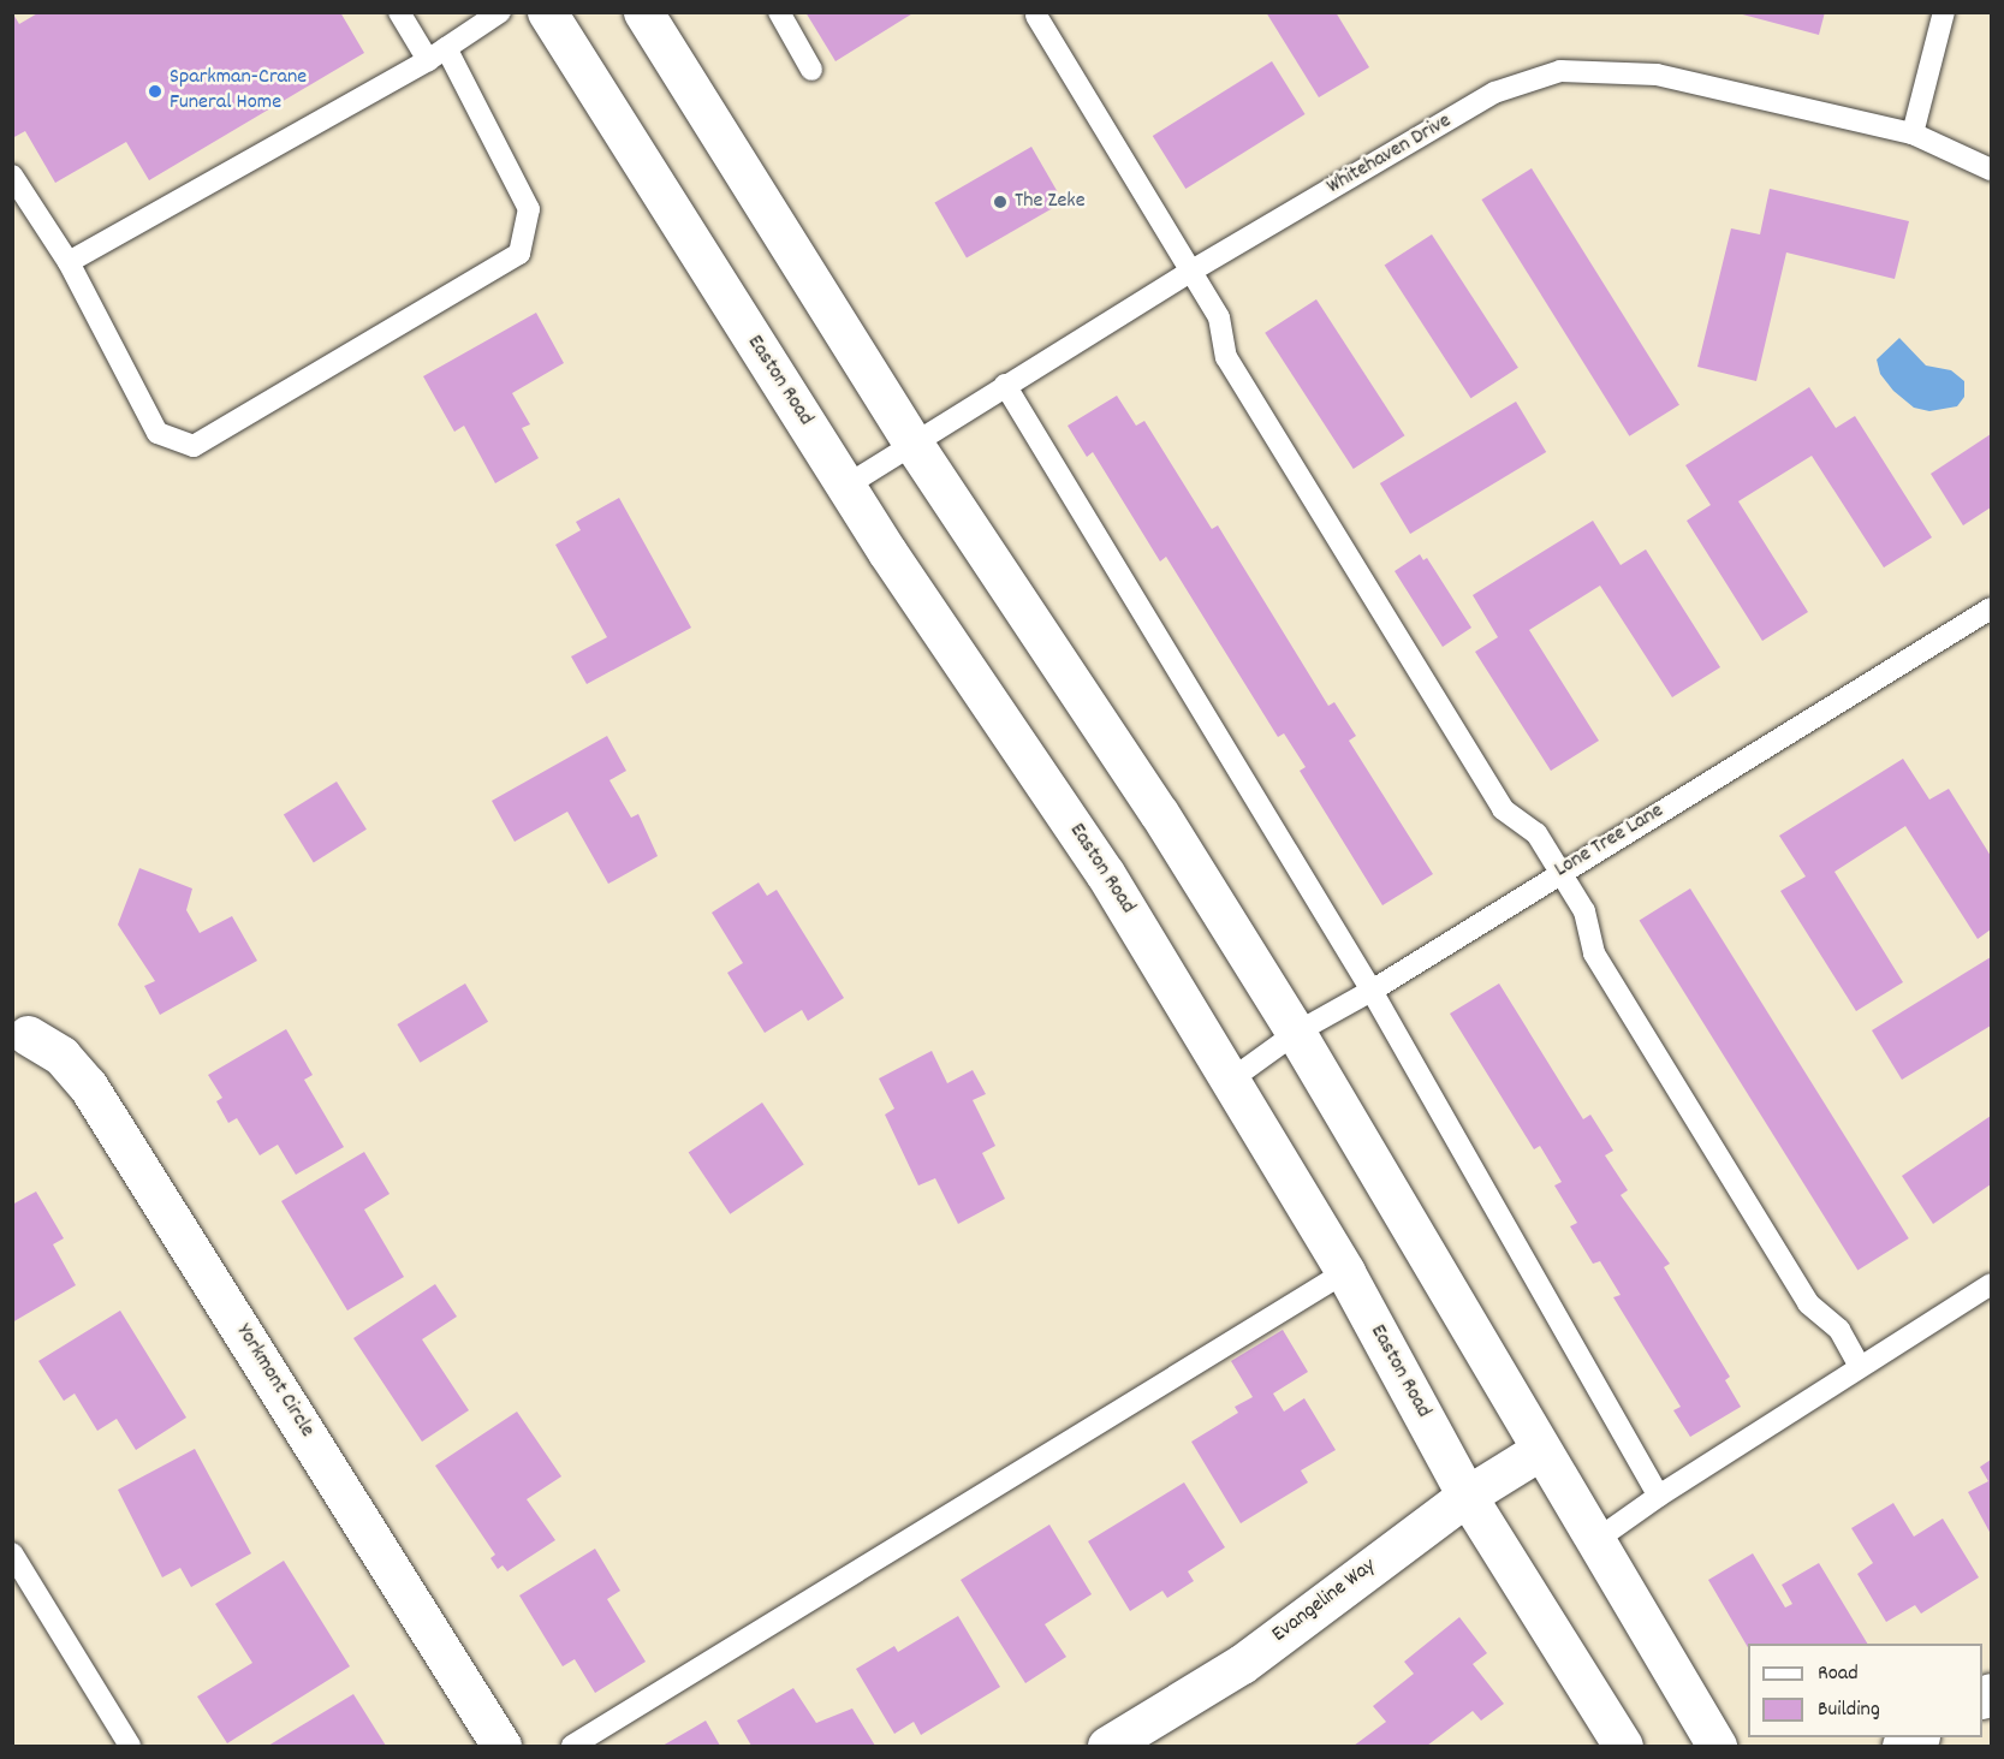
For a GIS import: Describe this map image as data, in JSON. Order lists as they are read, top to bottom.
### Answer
{
  "streets": {
    "main road": ["Easton Road", "Yorkmont Circle", "Evangeline Way"],
    "lane": ["Whitehaven Drive", "Lone Tree Lane"]
  },
  "crossings": [
    ["Whitehaven Drive", "Easton Road"],
    ["Easton Road", "Lone Tree Lane"],
    ["Easton Road", "Evangeline Way"]
  ],
  "places": ["Sparkman-Crane Funeral Home", "The Zeke"],
  "legend": ["Road", "Building"]
}
